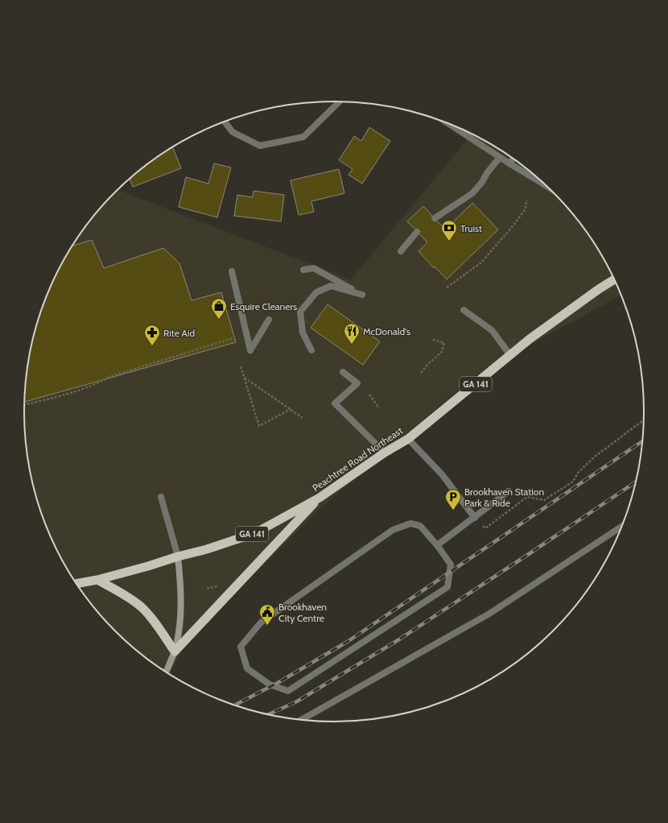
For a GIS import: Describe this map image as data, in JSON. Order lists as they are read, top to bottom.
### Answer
{
  "streets": {
    "highway": ["GA 141", "Peachtree Road Northeast"]
  },
  "places": {
    "bank": ["Truist"],
    "shop": ["Esquire Cleaners"],
    "restaurant": ["McDonald's"],
    "pharmacy": ["Rite Aid"],
    "parking": ["Brookhaven Station Park & Ride"],
    "public building": ["Brookhaven City Centre"]
  }
}
